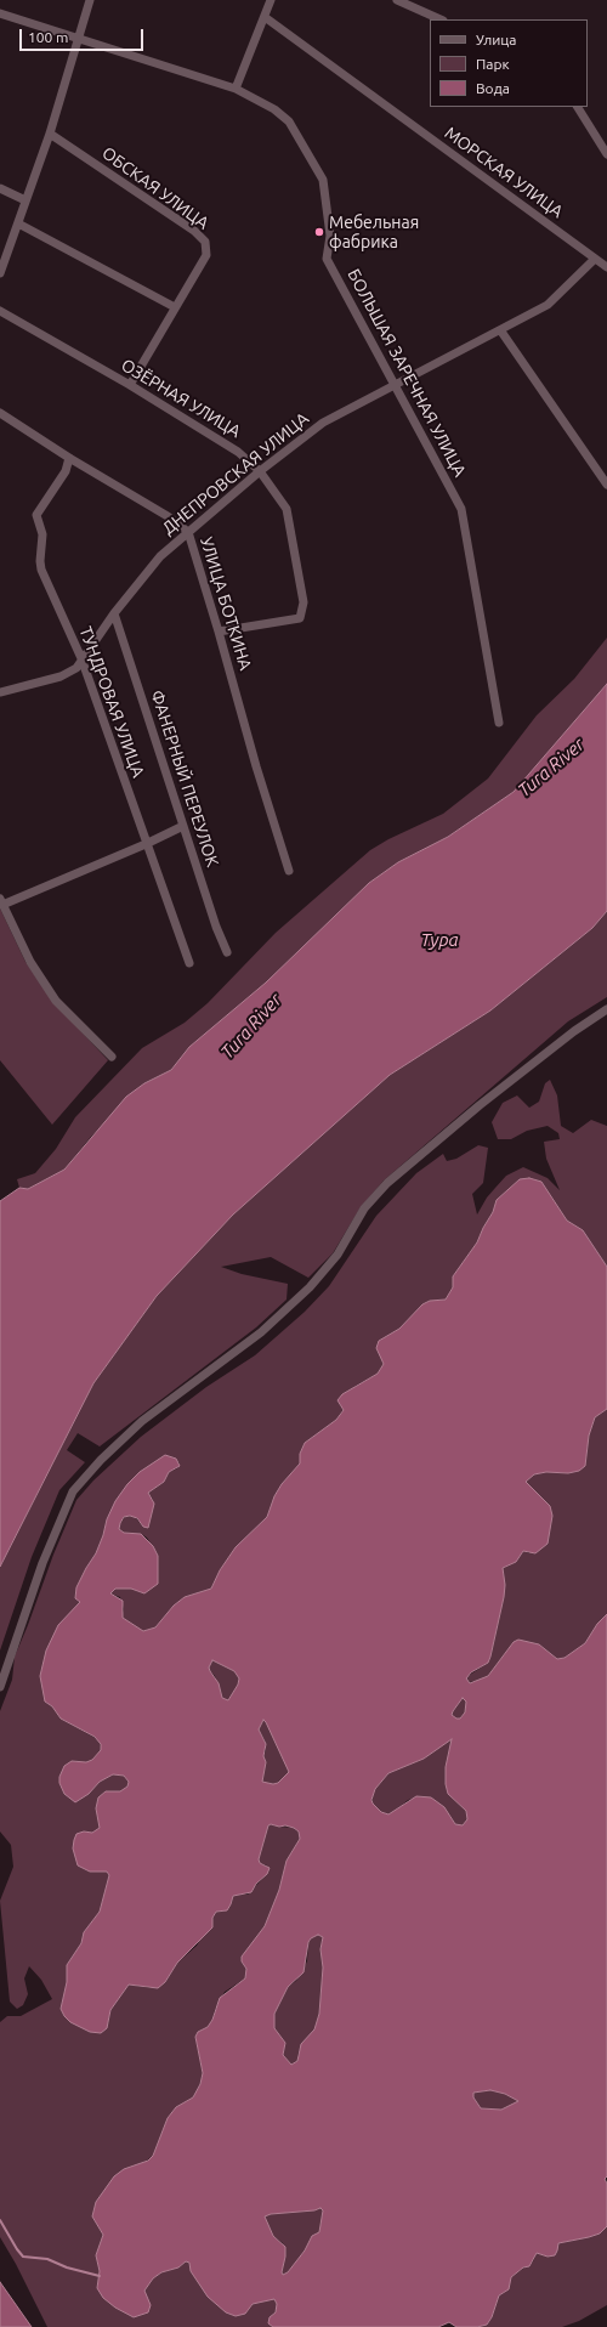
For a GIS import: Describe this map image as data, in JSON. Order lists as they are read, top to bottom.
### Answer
{
  "streets": {
    "street": [
      "МОРСКАЯ УЛИЦА",
      "ОБСКАЯ УЛИЦА",
      "БОЛЬШАЯ ЗАРЕЧНАЯ УЛИЦА",
      "ОЗЁРНАЯ УЛИЦА",
      "ДНЕПРОВСКАЯ УЛИЦА",
      "УЛИЦА БОТКИНА",
      "ТУНДРОВАЯ УЛИЦА",
      "ФАНЕРНЫЙ ПЕРЕУЛОК"
    ]
  },
  "crossings": [
    ["МОРСКАЯ УЛИЦА", "ДНЕПРОВСКАЯ УЛИЦА"],
    ["ОБСКАЯ УЛИЦА", "ОЗЁРНАЯ УЛИЦА"],
    ["БОЛЬШАЯ ЗАРЕЧНАЯ УЛИЦА", "ДНЕПРОВСКАЯ УЛИЦА"],
    ["ОЗЁРНАЯ УЛИЦА", "ДНЕПРОВСКАЯ УЛИЦА"],
    ["ОЗЁРНАЯ УЛИЦА", "УЛИЦА БОТКИНА"],
    ["ДНЕПРОВСКАЯ УЛИЦА", "УЛИЦА БОТКИНА"],
    ["ДНЕПРОВСКАЯ УЛИЦА", "ТУНДРОВАЯ УЛИЦА"],
    ["ДНЕПРОВСКАЯ УЛИЦА", "ФАНЕРНЫЙ ПЕРЕУЛОК"],
    ["УЛИЦА БОТКИНА", "ТУНДРОВАЯ УЛИЦА"]
  ],
  "water": ["Tura River", "Тура"],
  "places": ["Мебельная фабрика"],
  "legend": ["Улица", "Парк", "Вода"],
  "scale_bar": "100 m"
}
